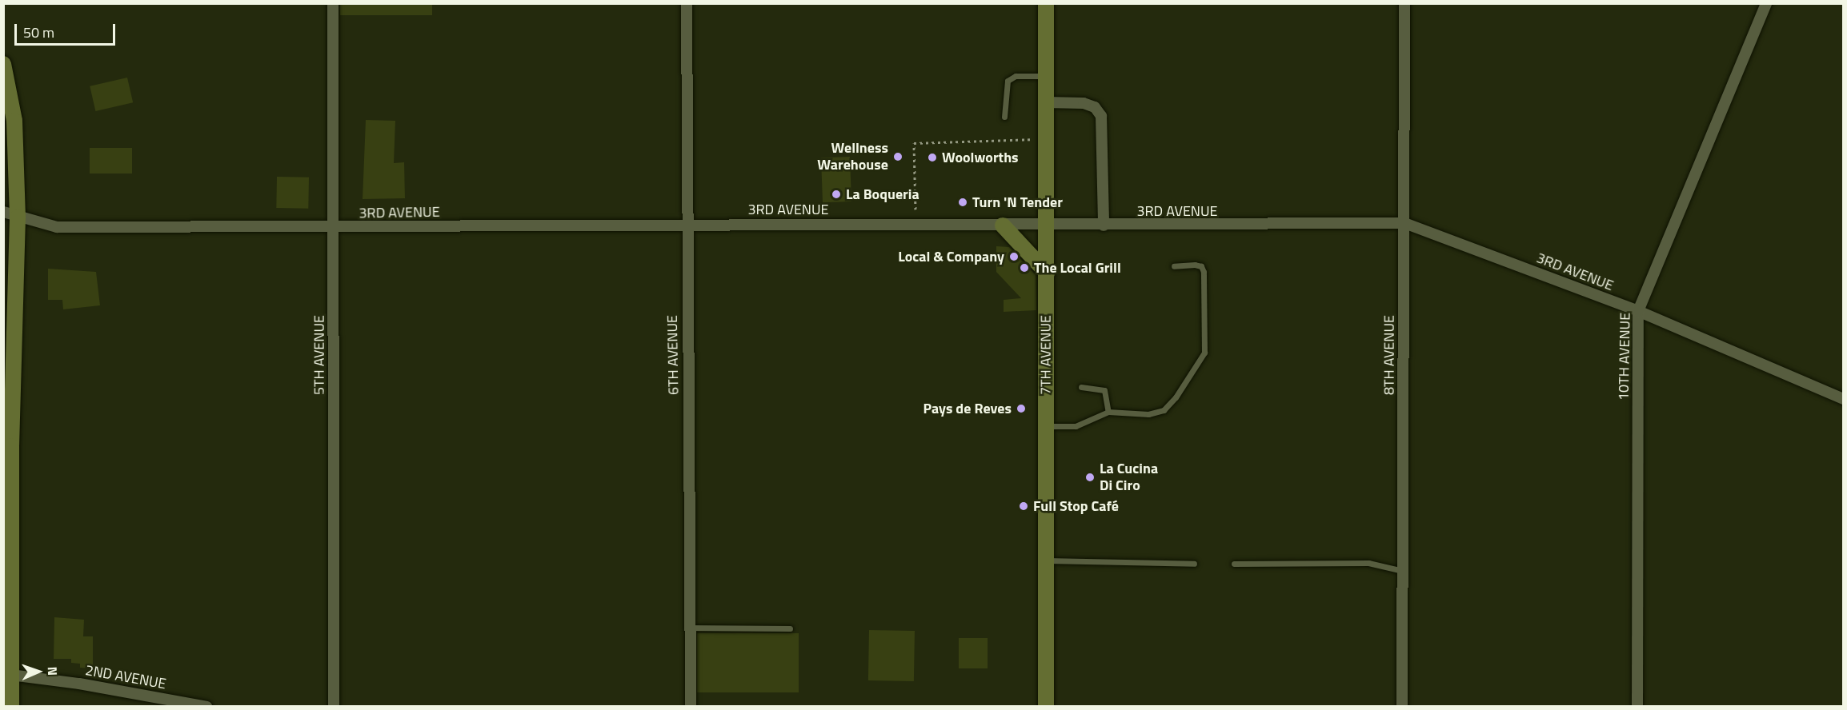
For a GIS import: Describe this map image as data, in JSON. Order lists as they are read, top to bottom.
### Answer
{
  "streets": {
    "main road": ["7TH AVENUE"],
    "street": [
      "3RD AVENUE",
      "5TH AVENUE",
      "6TH AVENUE",
      "8TH AVENUE",
      "10TH AVENUE",
      "2ND AVENUE"
    ]
  },
  "crossings": [
    ["3RD AVENUE", "5TH AVENUE"],
    ["3RD AVENUE", "6TH AVENUE"],
    ["3RD AVENUE", "7TH AVENUE"],
    ["3RD AVENUE", "8TH AVENUE"],
    ["3RD AVENUE", "10TH AVENUE"]
  ],
  "places": [
    "Wellness Warehouse",
    "Woolworths",
    "La Boqueria",
    "Turn 'N Tender",
    "Local & Company",
    "The Local Grill",
    "Pays de Reves",
    "La Cucina Di Ciro",
    "Full Stop Café"
  ],
  "scale_bar": "50 m",
  "north": "right"
}
